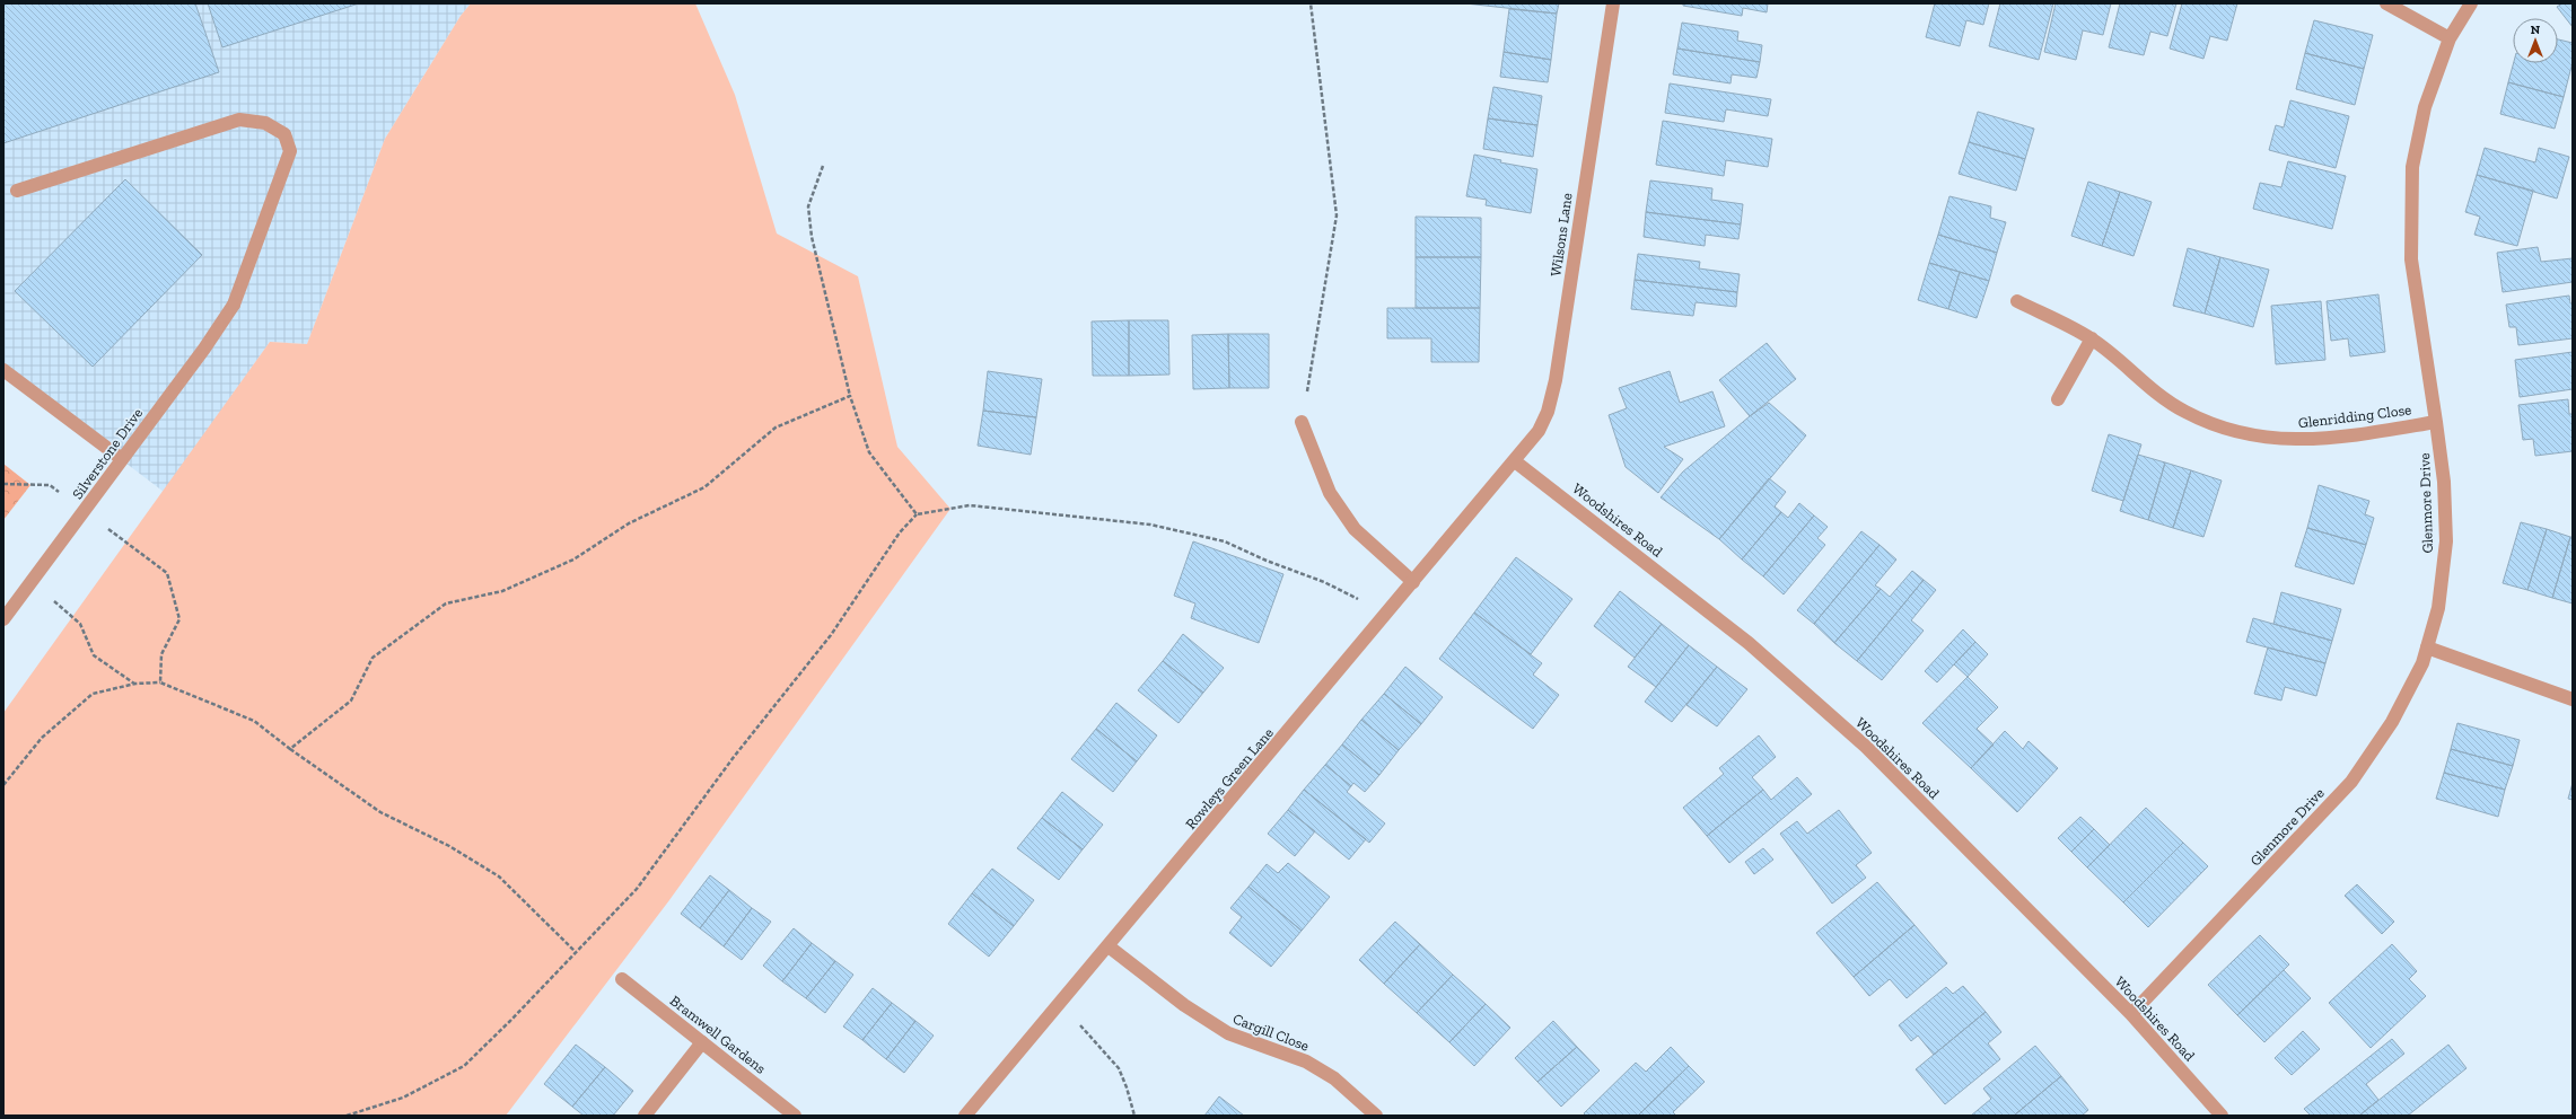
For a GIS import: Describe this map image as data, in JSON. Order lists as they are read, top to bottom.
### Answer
{
  "streets": {
    "street": [
      "Wilsons Lane",
      "Glenridding Close",
      "Silverstone Drive",
      "Glenmore Drive",
      "Woodshires Road",
      "Rowleys Green Lane",
      "Cargill Close",
      "Bramwell Gardens"
    ]
  },
  "crossings": [
    ["Wilsons Lane", "Woodshires Road"],
    ["Wilsons Lane", "Rowleys Green Lane"],
    ["Glenridding Close", "Glenmore Drive"],
    ["Glenmore Drive", "Woodshires Road"],
    ["Woodshires Road", "Rowleys Green Lane"],
    ["Rowleys Green Lane", "Cargill Close"]
  ],
  "north": "top"
}
